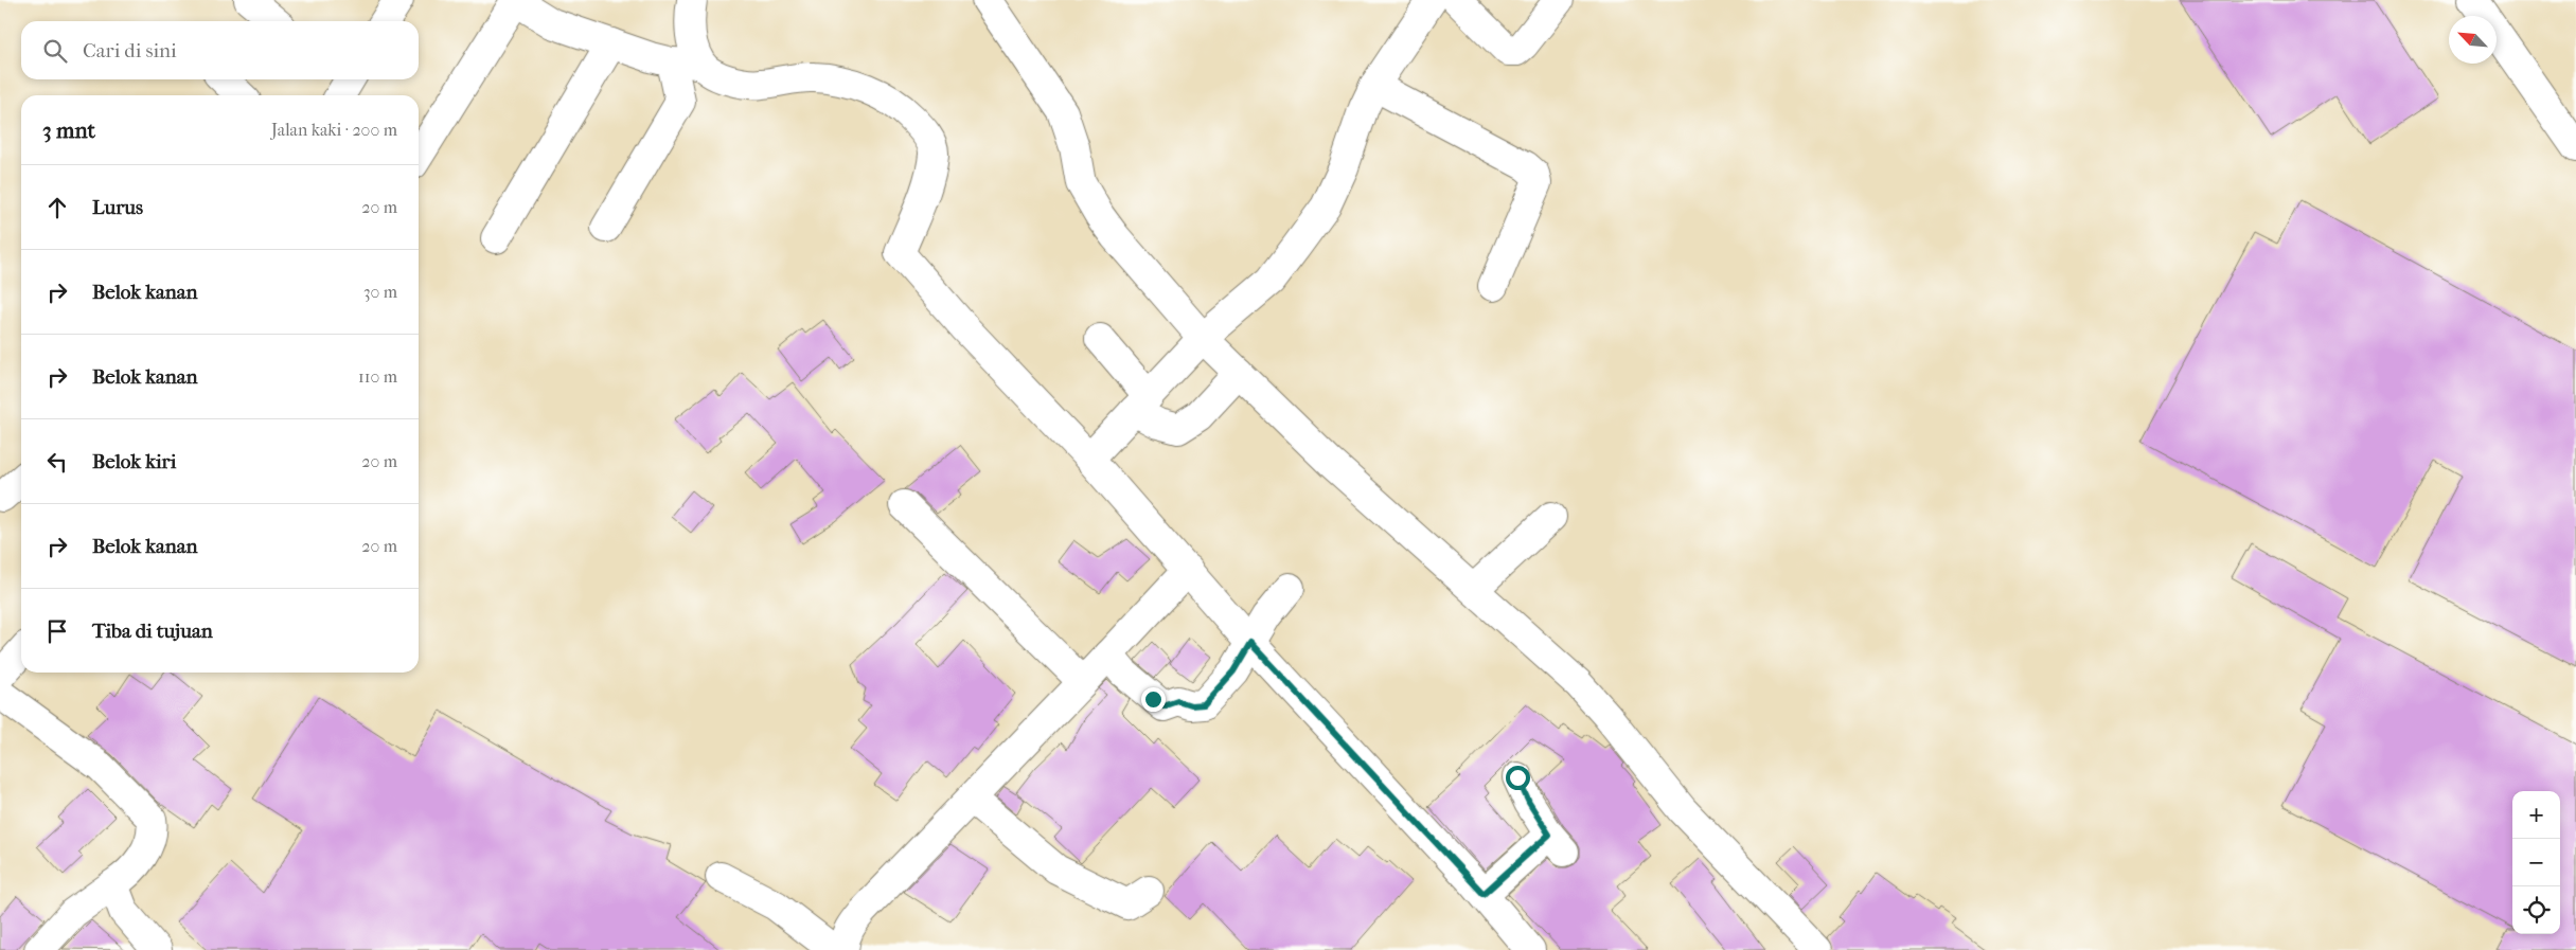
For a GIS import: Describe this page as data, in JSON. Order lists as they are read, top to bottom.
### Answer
{
  "north": "top left",
  "page": {
    "search": "Cari di sini",
    "heading": ["3 mnt", "Jalan kaki · 200 m"],
    "list": [
      ["Lurus", "20 m"],
      ["Belok kanan", "30 m"],
      ["Belok kanan", "110 m"],
      ["Belok kiri", "20 m"],
      ["Belok kanan", "20 m"],
      "Tiba di tujuan"
    ],
    "map_buttons": ["+", "−"]
  }
}
